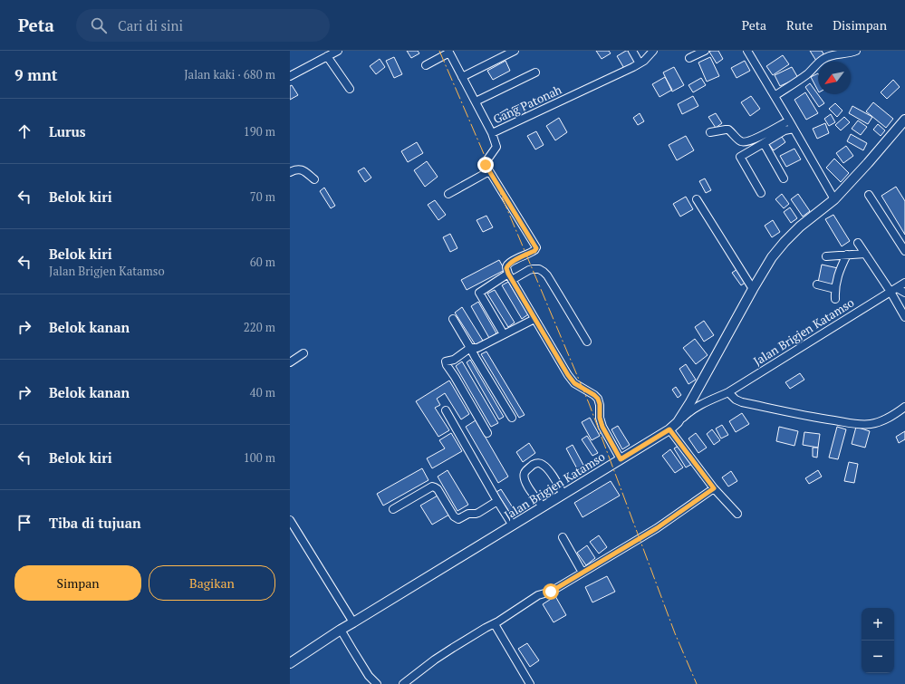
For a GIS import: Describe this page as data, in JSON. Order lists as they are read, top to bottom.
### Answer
{
  "streets": {
    "main road": ["Jalan Brigjen Katamso"],
    "street": ["Gang Patonah"]
  },
  "north": "bottom left",
  "page": {
    "header": "Peta",
    "search": "Cari di sini",
    "nav": ["Peta", "Rute", "Disimpan"],
    "heading": ["9 mnt", "Jalan kaki · 680 m"],
    "list": [
      ["Lurus", "190 m"],
      ["Belok kiri", "70 m"],
      ["Belok kiri", "Jalan Brigjen Katamso", "60 m"],
      ["Belok kanan", "220 m"],
      ["Belok kanan", "40 m"],
      ["Belok kiri", "100 m"],
      "Tiba di tujuan"
    ],
    "buttons": ["Simpan", "Bagikan"],
    "map_buttons": ["+", "−"]
  }
}
